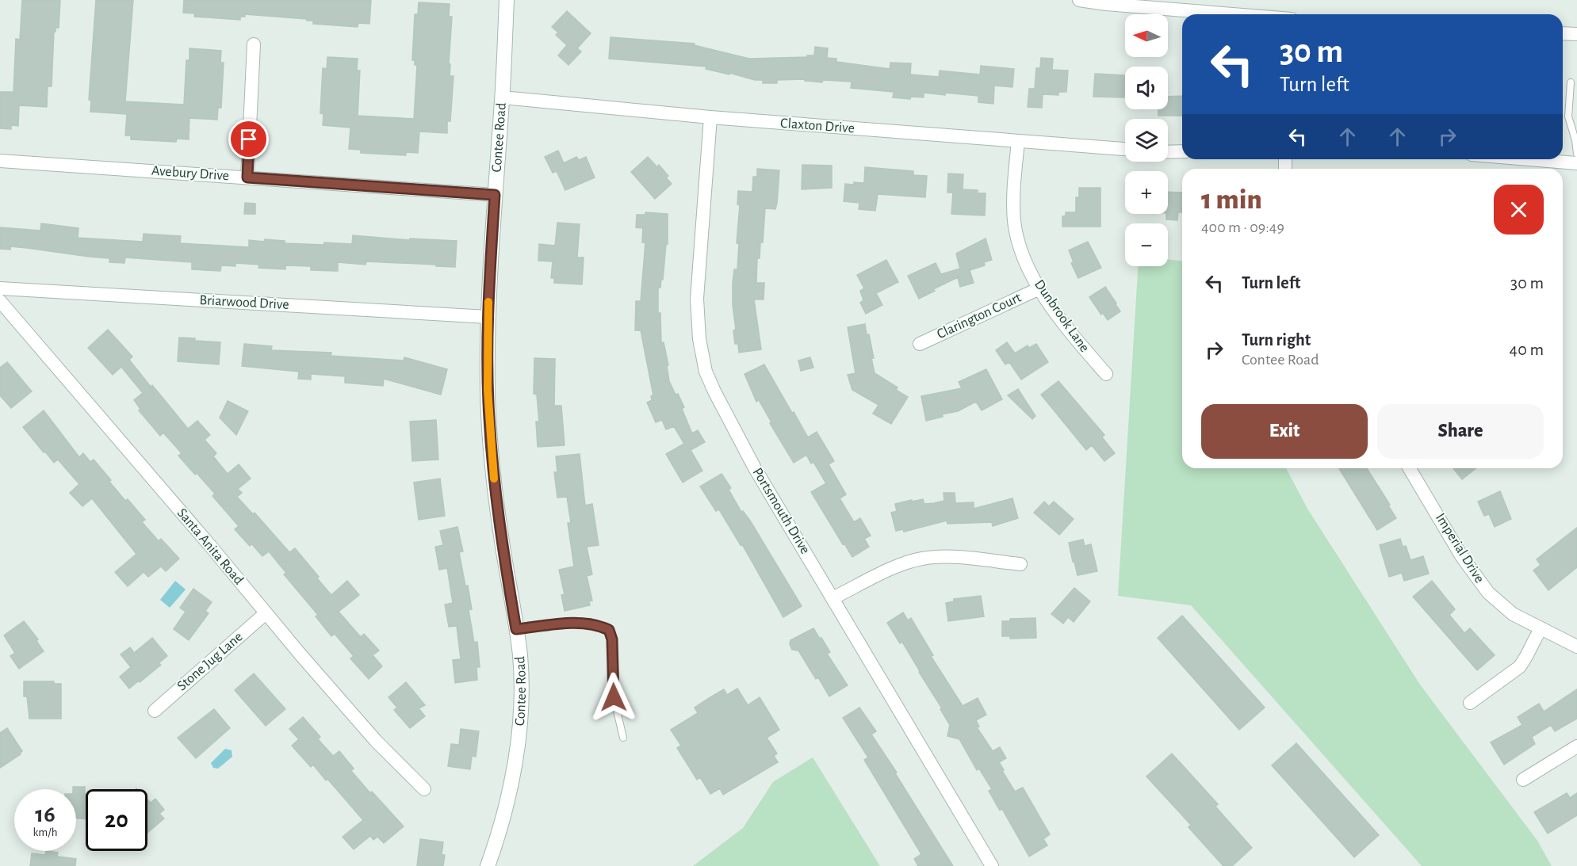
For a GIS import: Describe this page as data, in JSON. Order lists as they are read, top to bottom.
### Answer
{
  "streets": {
    "street": [
      "Claxton Drive",
      "Contee Road",
      "Avebury Drive",
      "Briarwood Drive",
      "Clarington Court",
      "Dunbrook Lane",
      "Portsmouth Drive",
      "Santa Anita Road",
      "Imperial Drive",
      "Stone Jug Lane"
    ]
  },
  "crossings": [
    ["Claxton Drive", "Contee Road"],
    ["Claxton Drive", "Dunbrook Lane"],
    ["Claxton Drive", "Portsmouth Drive"],
    ["Contee Road", "Avebury Drive"],
    ["Contee Road", "Briarwood Drive"],
    ["Clarington Court", "Dunbrook Lane"],
    ["Santa Anita Road", "Stone Jug Lane"]
  ],
  "north": "left",
  "page": {
    "map_buttons": ["+", "−"],
    "turn": ["30 m", "Turn left"],
    "heading": ["1 min", "400 m · 09:49"],
    "list": [
      {
        "name": "Turn left",
        "value": "30 m"
      },
      {
        "name": "Turn right",
        "note": "Contee Road",
        "value": "40 m"
      }
    ],
    "buttons": ["Exit", "Share"],
    "speed": "16 km/h",
    "limit": "20"
  }
}
